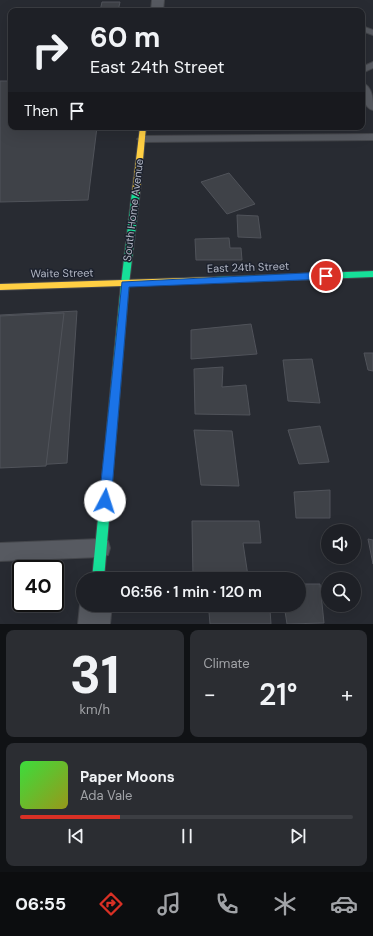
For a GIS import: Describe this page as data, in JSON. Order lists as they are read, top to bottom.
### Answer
{
  "streets": {
    "street": ["South Home Avenue", "East 24th Street", "Waite Street"]
  },
  "crossings": [
    ["South Home Avenue", "East 24th Street"],
    ["South Home Avenue", "Waite Street"],
    ["East 24th Street", "Waite Street"]
  ],
  "page": {
    "turn": ["60 m", "East 24th Street"],
    "then": "Then",
    "limit": "40",
    "trip": "06:56 · 1 min · 120 m",
    "tile": [
      ["31", "km/h"],
      "Climate"
    ],
    "heat": ["−", "21°", "+"],
    "song": ["Paper Moons", "Ada Vale"],
    "tabs": "06:55"
  }
}
